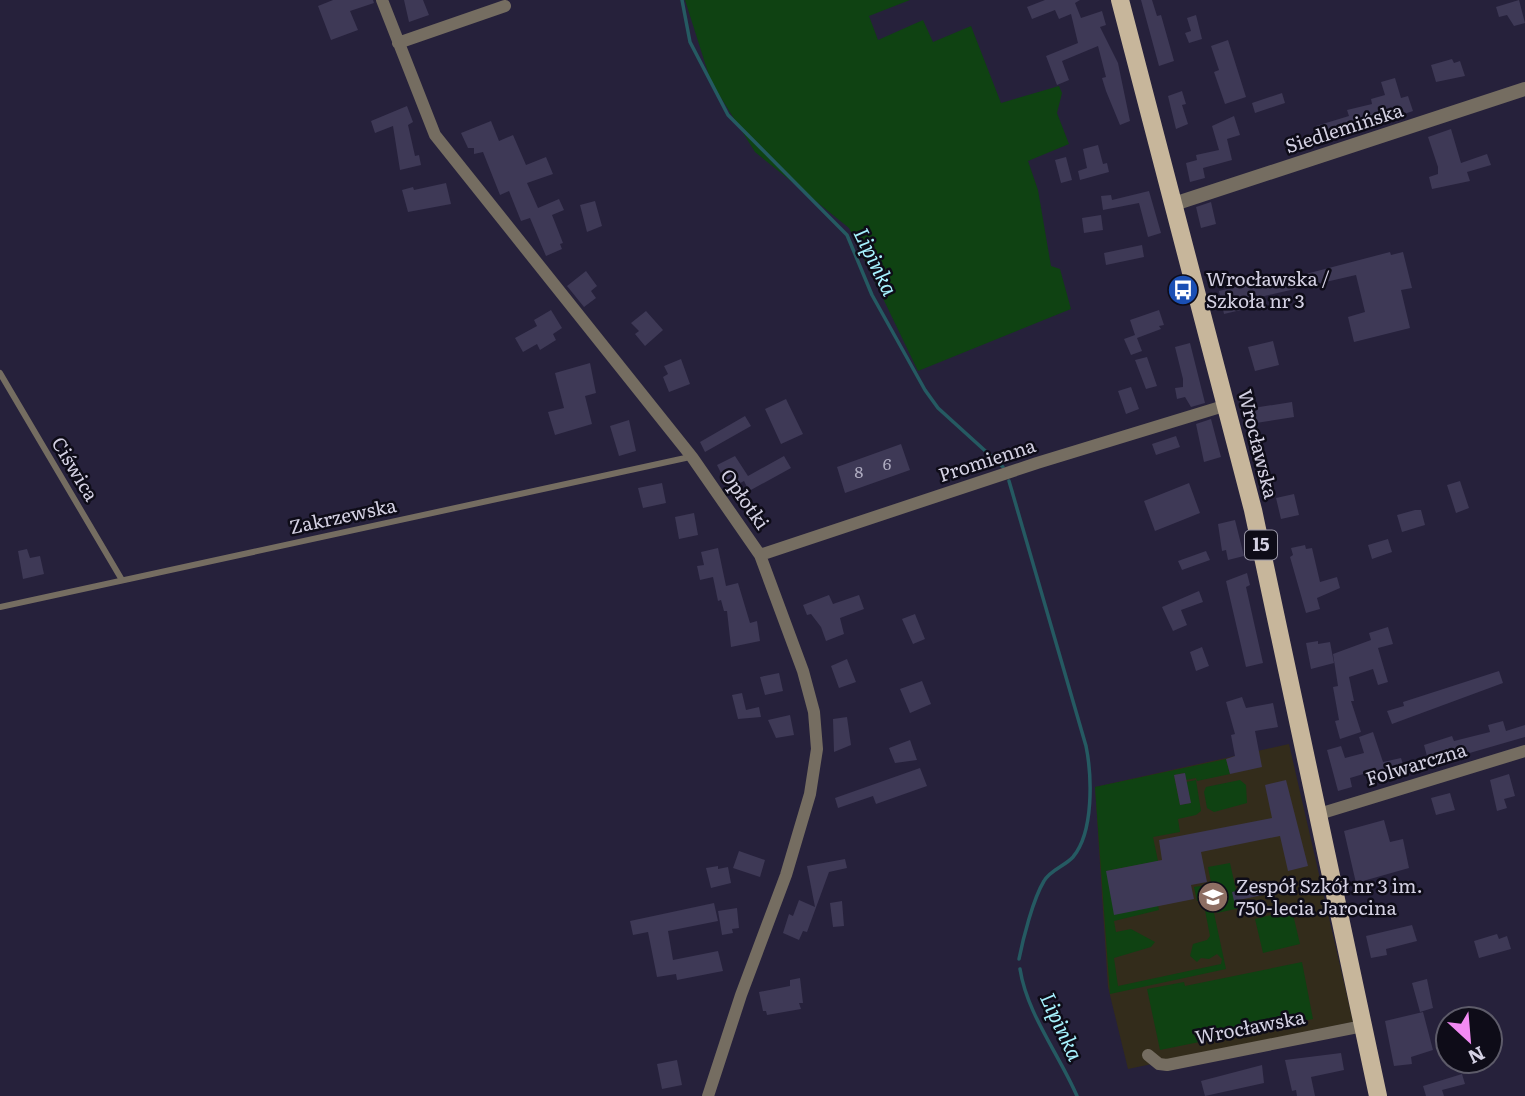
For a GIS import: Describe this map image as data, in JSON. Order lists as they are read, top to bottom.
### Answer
{
  "streets": {
    "main road": ["Wrocławska", "15"],
    "street": [
      "Siedlemińska",
      "Promienna",
      "Opłotki",
      "Folwarczna"
    ],
    "lane": ["Ciświca", "Zakrzewska"]
  },
  "crossings": [
    ["Siedlemińska", "Wrocławska"],
    ["Wrocławska", "Promienna"],
    ["Wrocławska", "Folwarczna"],
    ["Promienna", "Opłotki"],
    ["Ciświca", "Zakrzewska"],
    ["Opłotki", "Zakrzewska"]
  ],
  "water": ["Lipinka"],
  "places": {
    "bus stop": ["Wrocławska / Szkoła nr 3"],
    "school or university": ["Zespół Szkół nr 3 im. 750-lecia Jarocina"]
  },
  "house_numbers": ["6", "8"],
  "north": "bottom right"
}
